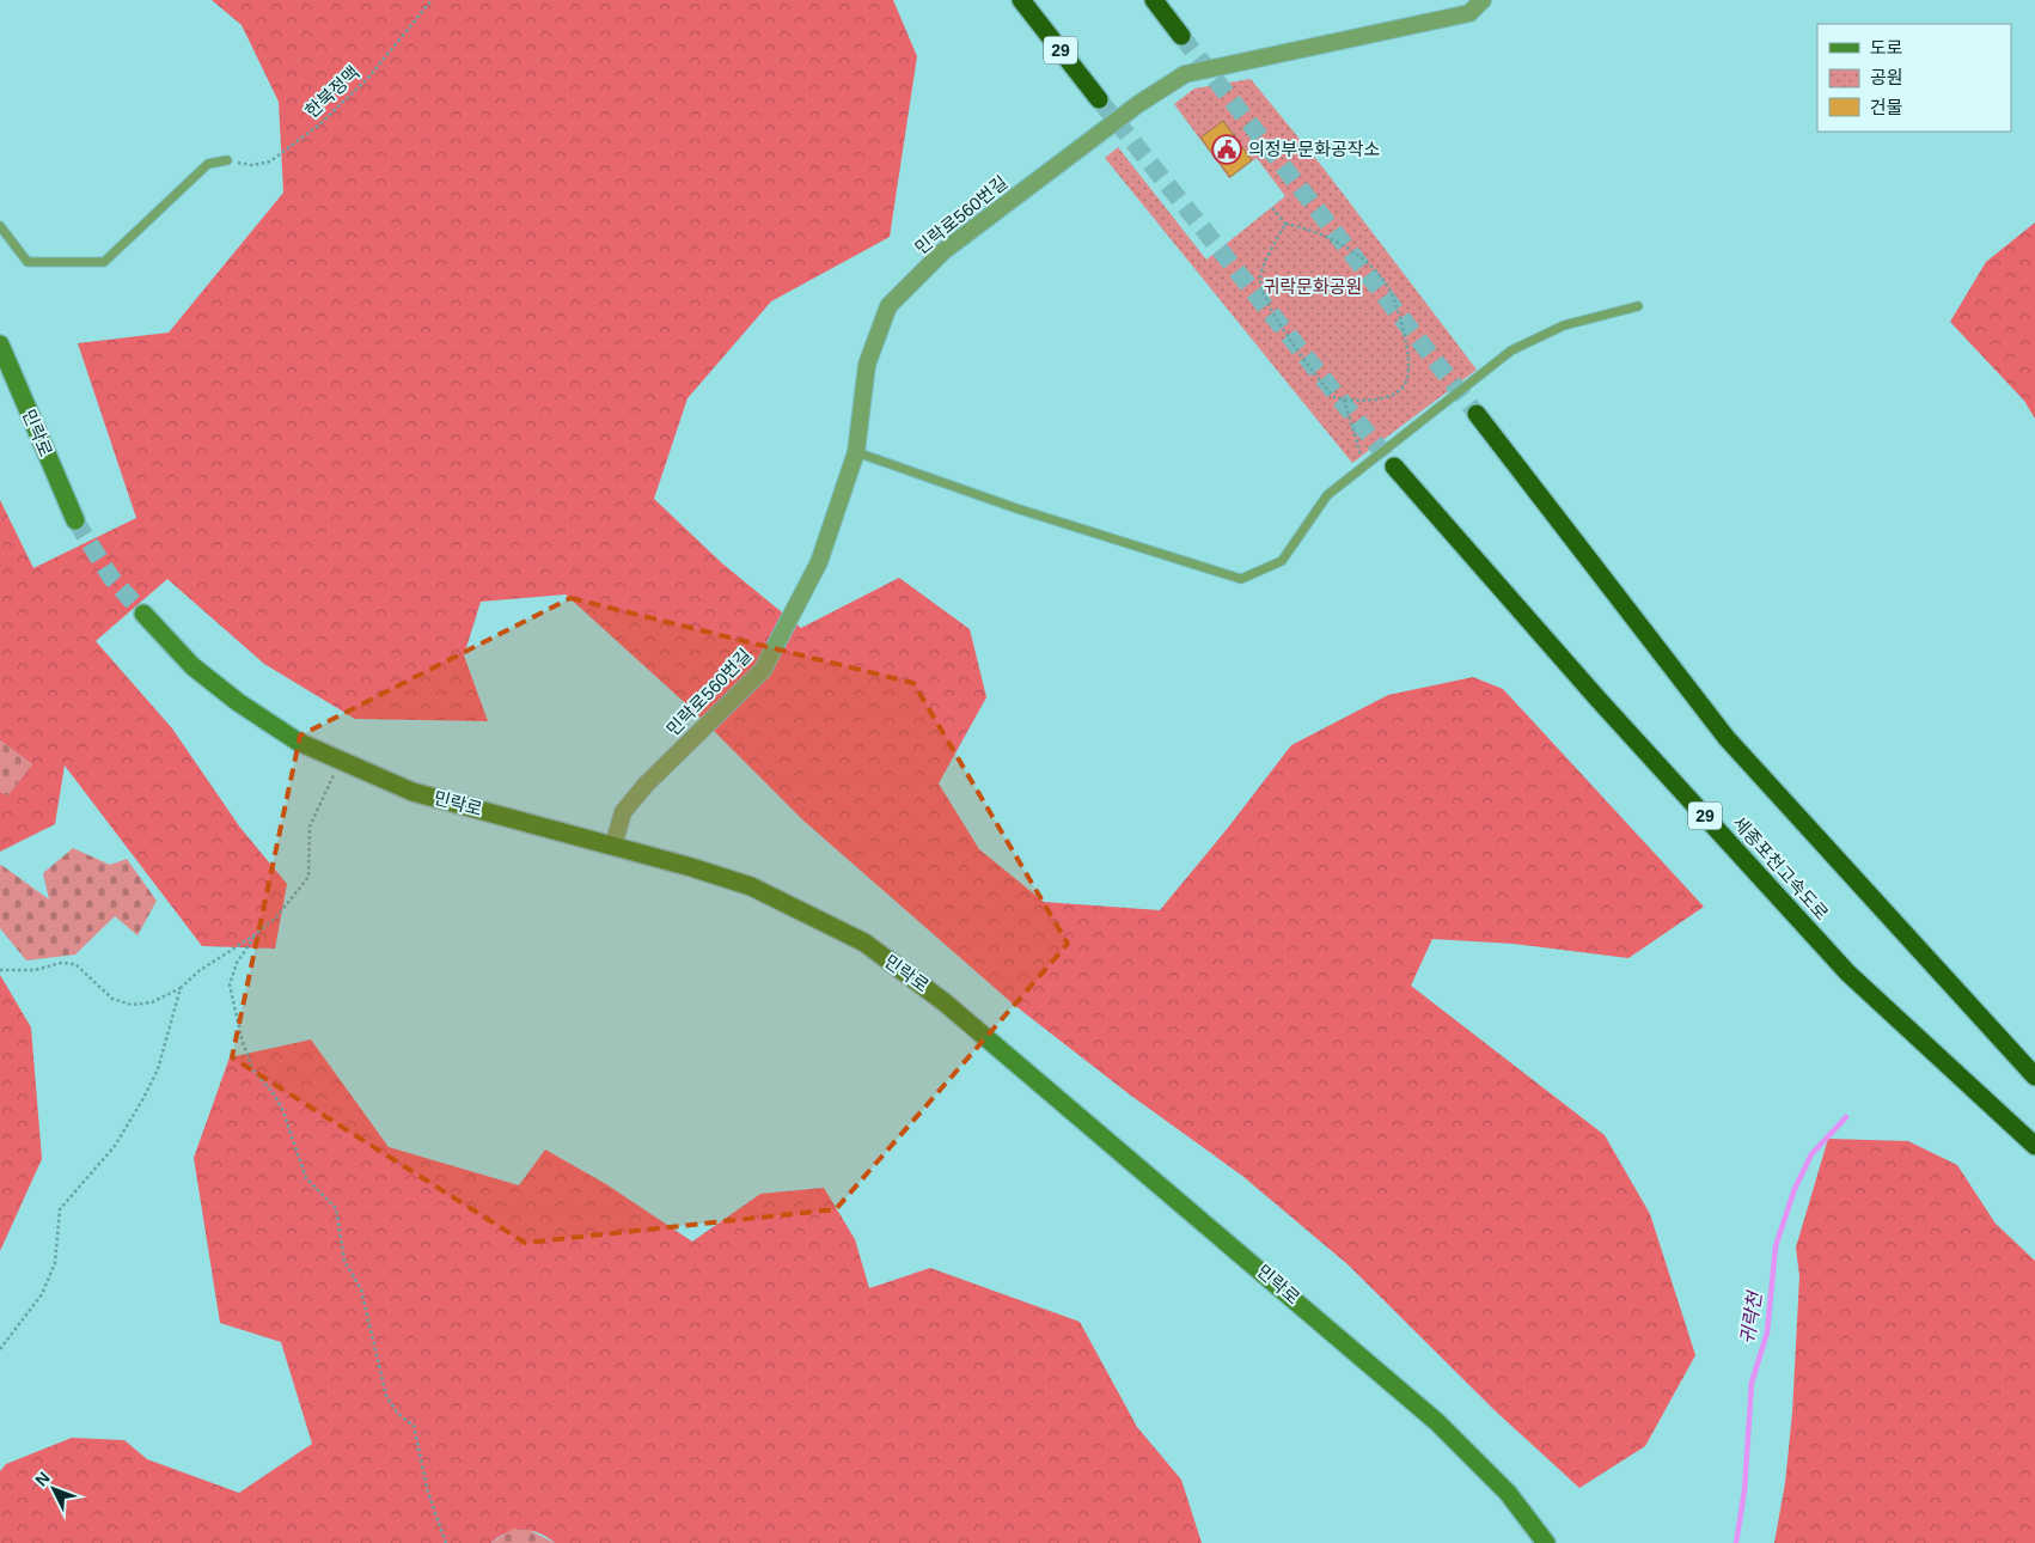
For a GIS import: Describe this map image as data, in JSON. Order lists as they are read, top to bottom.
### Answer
{
  "streets": {
    "highway": ["29", "세종포천고속도로"],
    "main road": ["민락로"],
    "street": ["민락로560번길"],
    "path": ["한북정맥"]
  },
  "crossings": [
    ["민락로560번길", "민락로"]
  ],
  "water": ["귀락천"],
  "parks": ["귀락문화공원"],
  "places": {
    "public building": ["의정부문화공작소"]
  },
  "legend": ["도로", "공원", "건물"],
  "north": "top left"
}
